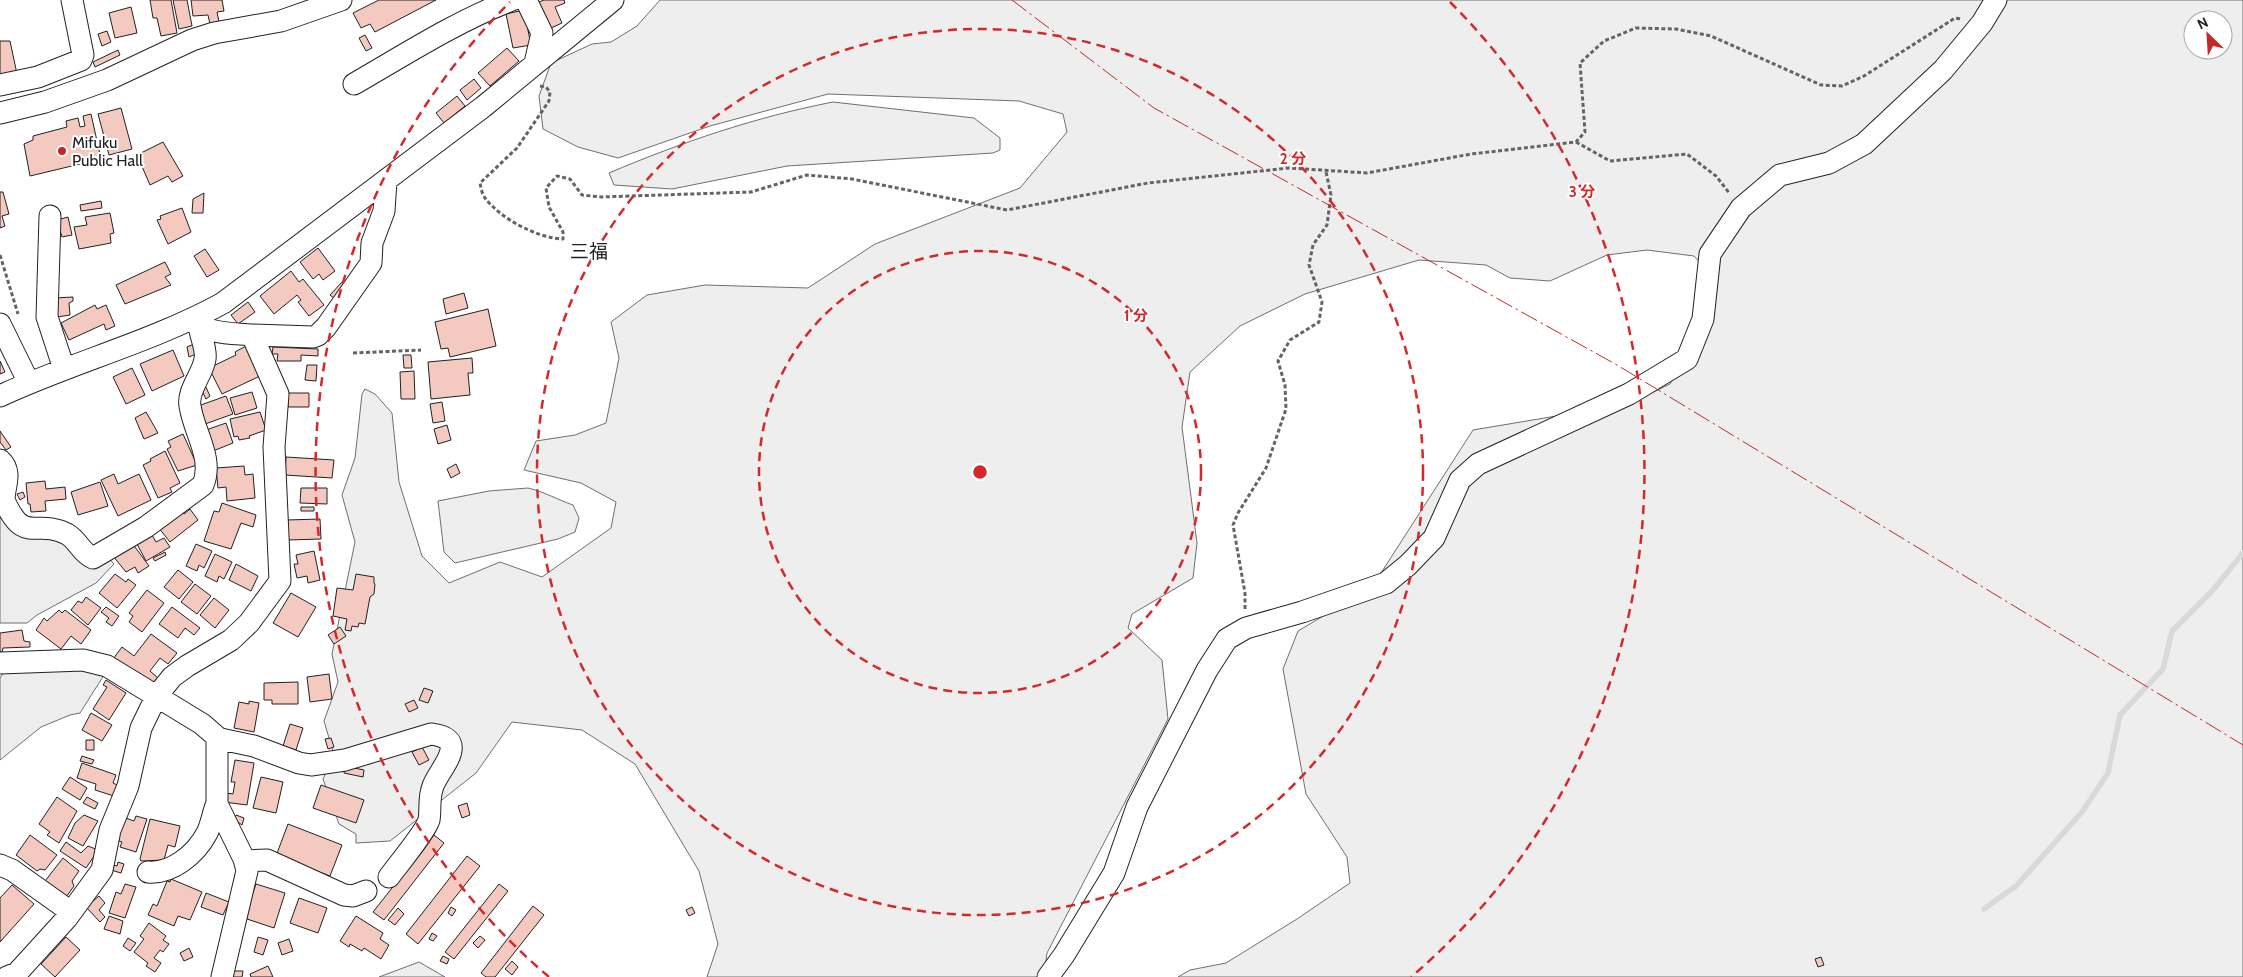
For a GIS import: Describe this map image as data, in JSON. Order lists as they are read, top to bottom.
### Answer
{
  "districts": ["三福"],
  "places": ["Mifuku Public Hall"],
  "north": "top left",
  "rings": ["2 分", "3 分", "1 分"]
}
